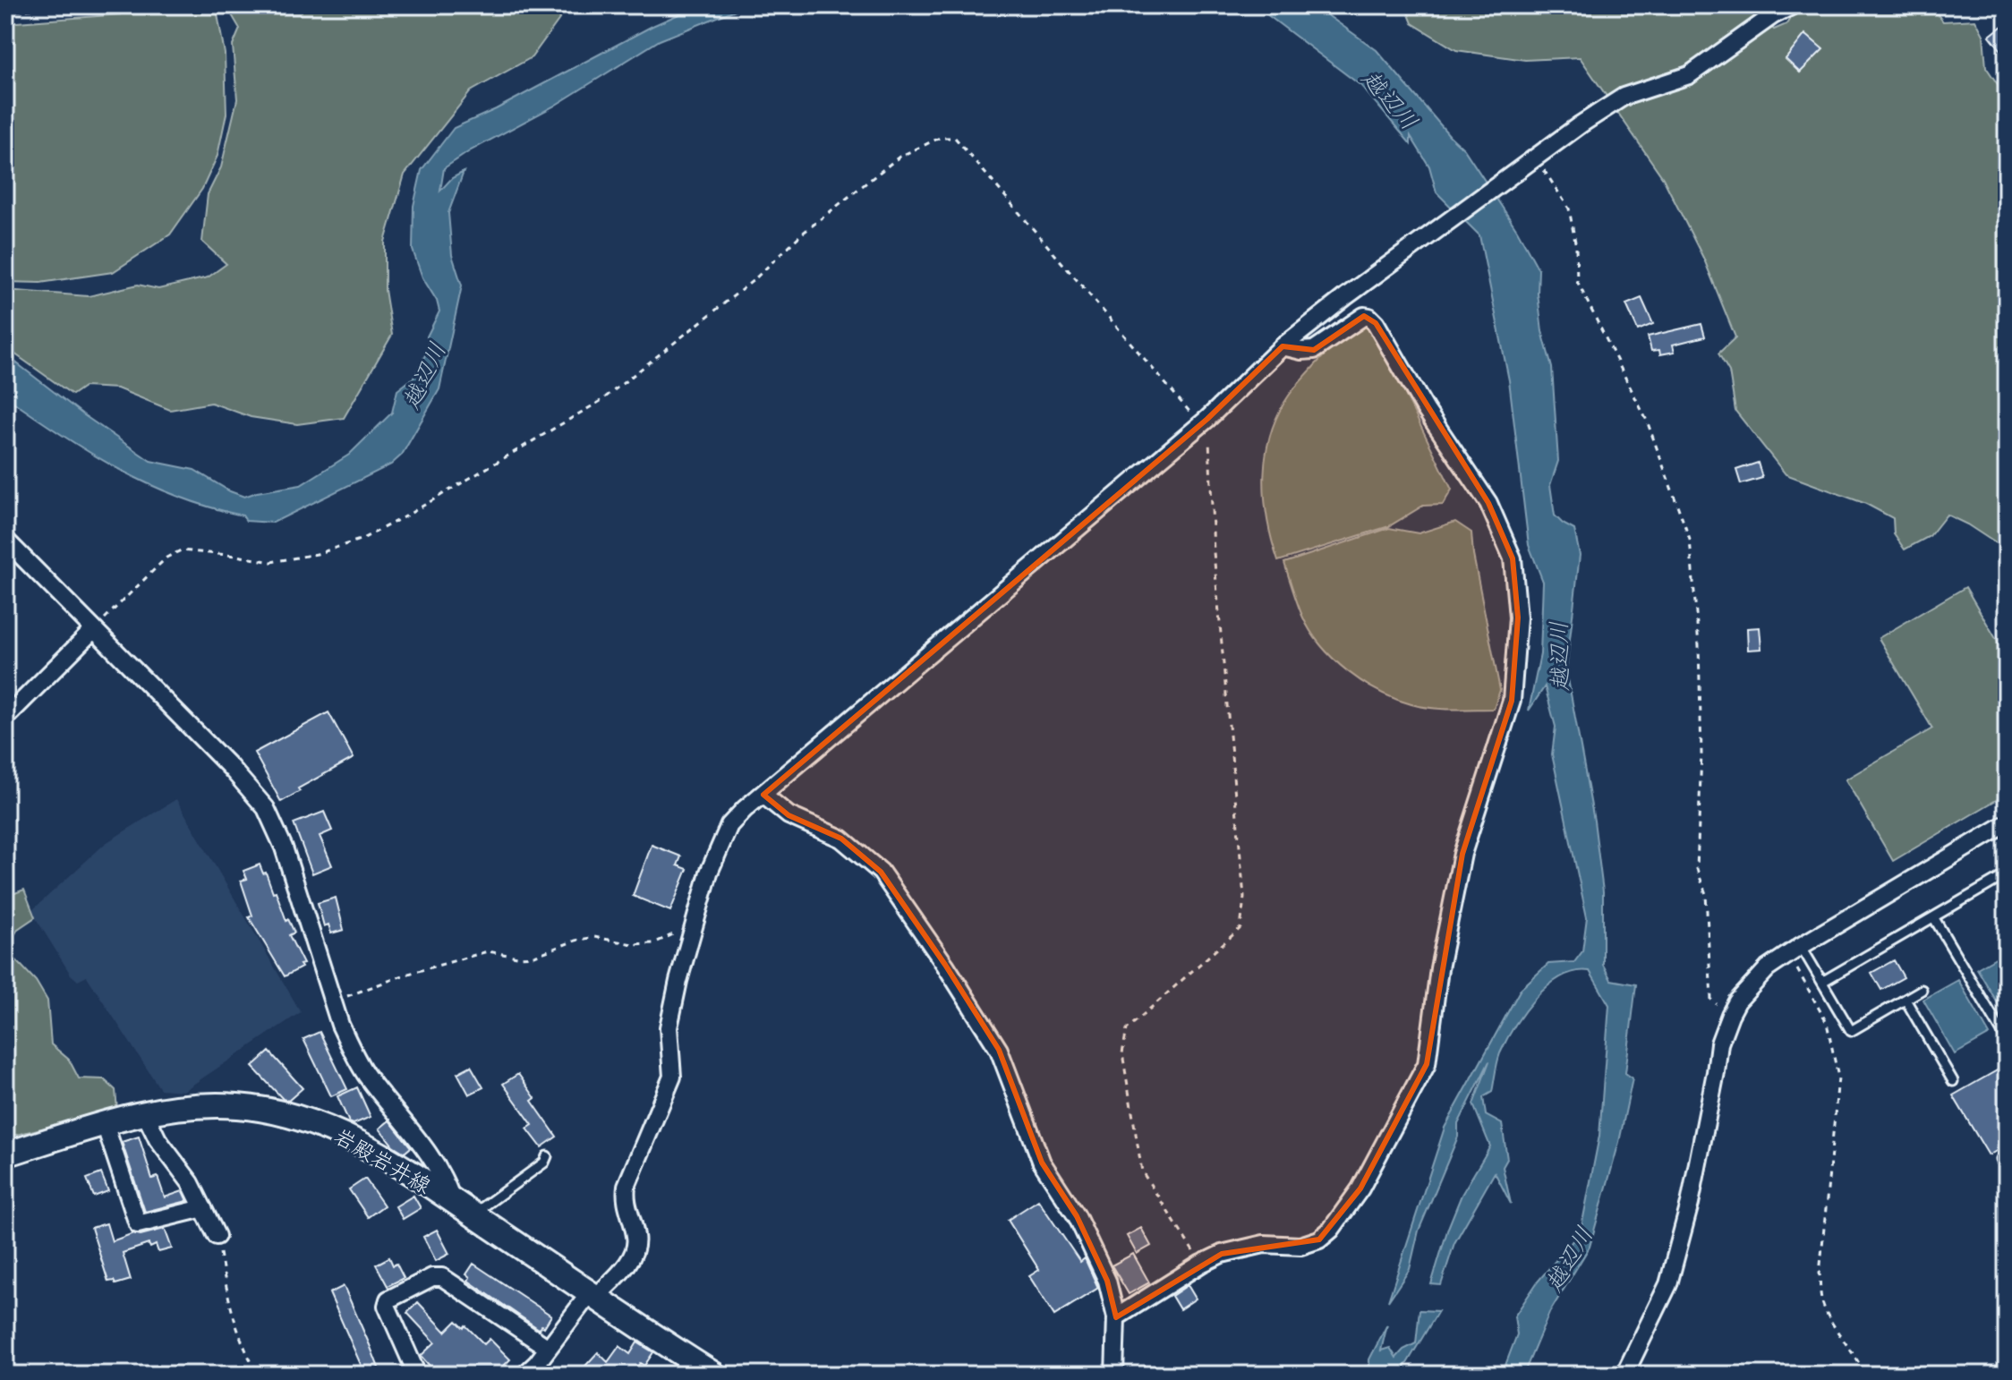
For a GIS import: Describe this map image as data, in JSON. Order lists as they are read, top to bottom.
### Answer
{
  "streets": {
    "main road": ["岩殿岩井線"]
  },
  "water": ["越辺川"]
}
